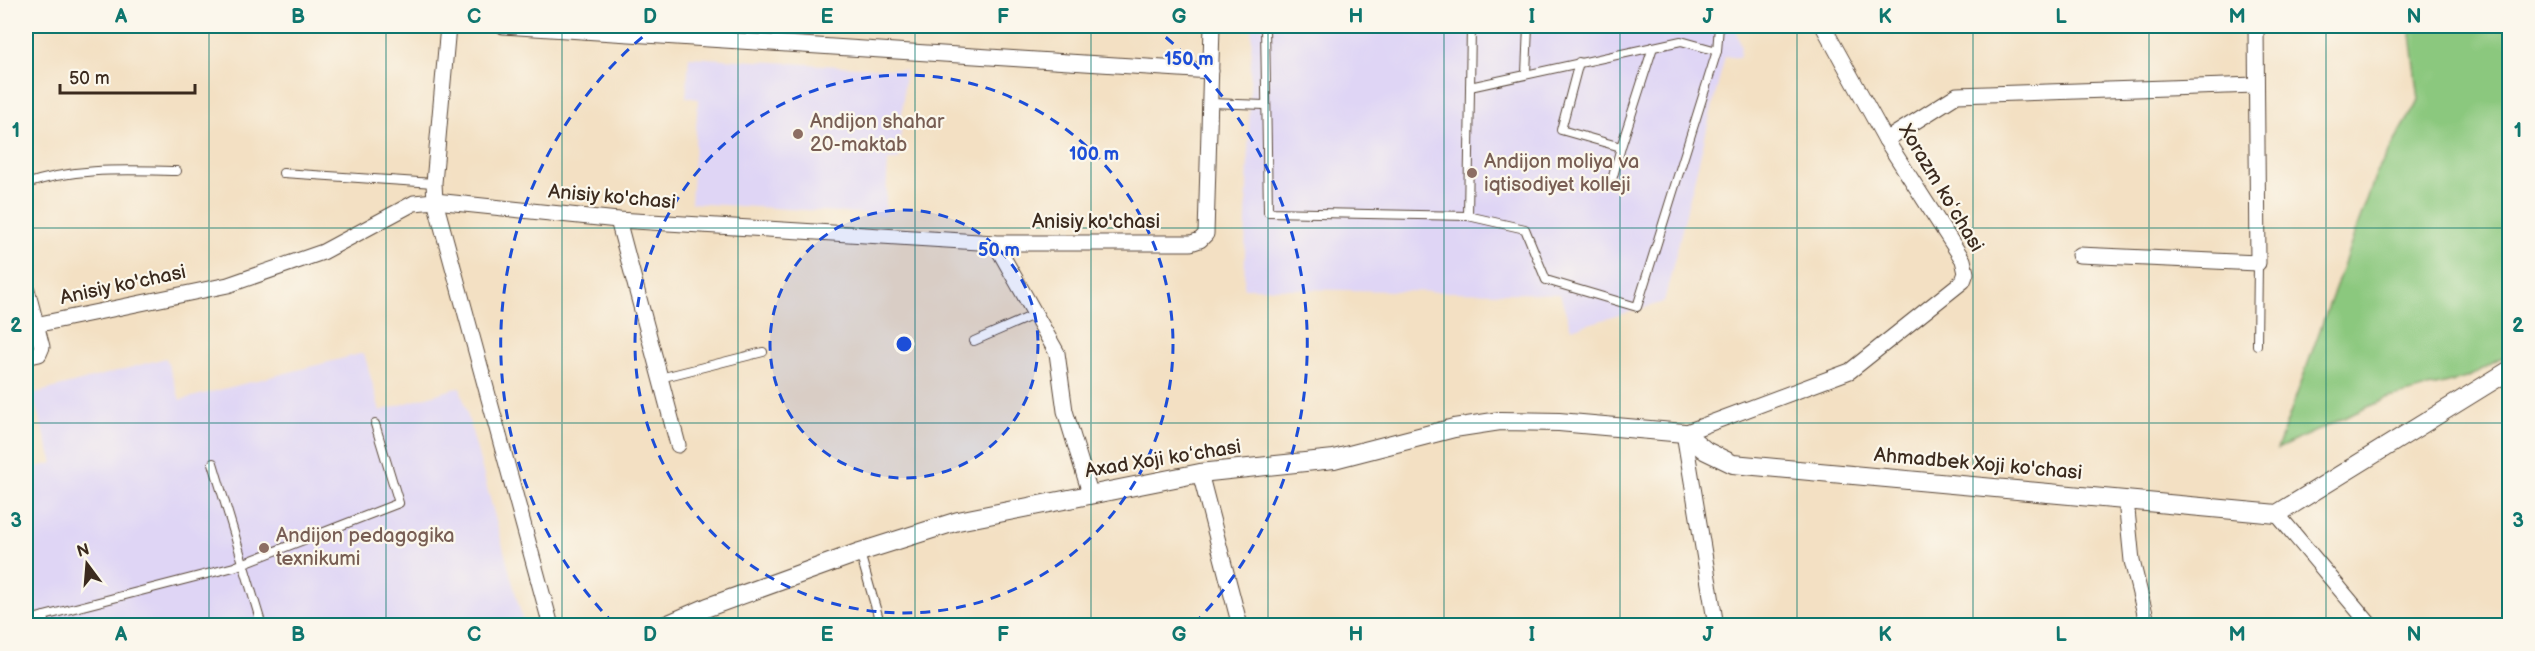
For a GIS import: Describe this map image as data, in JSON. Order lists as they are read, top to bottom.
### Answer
{
  "streets": {
    "street": [
      "Xorazm koʻchasi",
      "Anisiy ko'chasi",
      "Axad Xoji koʻchasi",
      "Ahmadbek Xoji ko'chasi"
    ]
  },
  "crossings": [
    ["Xorazm koʻchasi", "Axad Xoji koʻchasi"],
    ["Xorazm koʻchasi", "Ahmadbek Xoji ko'chasi"],
    ["Axad Xoji koʻchasi", "Ahmadbek Xoji ko'chasi"]
  ],
  "places": ["Andijon shahar 20-maktab", "Andijon moliya va iqtisodiyet kolleji", "Andijon pedagogika texnikumi"],
  "scale_bar": "50 m",
  "north": "top",
  "grid": {
    "columns": [
      "A",
      "B",
      "C",
      "D",
      "E",
      "F",
      "G",
      "H",
      "I",
      "J",
      "K",
      "L",
      "M",
      "N"
    ],
    "rows": ["1", "2", "3"]
  },
  "rings": ["150 m", "100 m", "50 m"]
}
